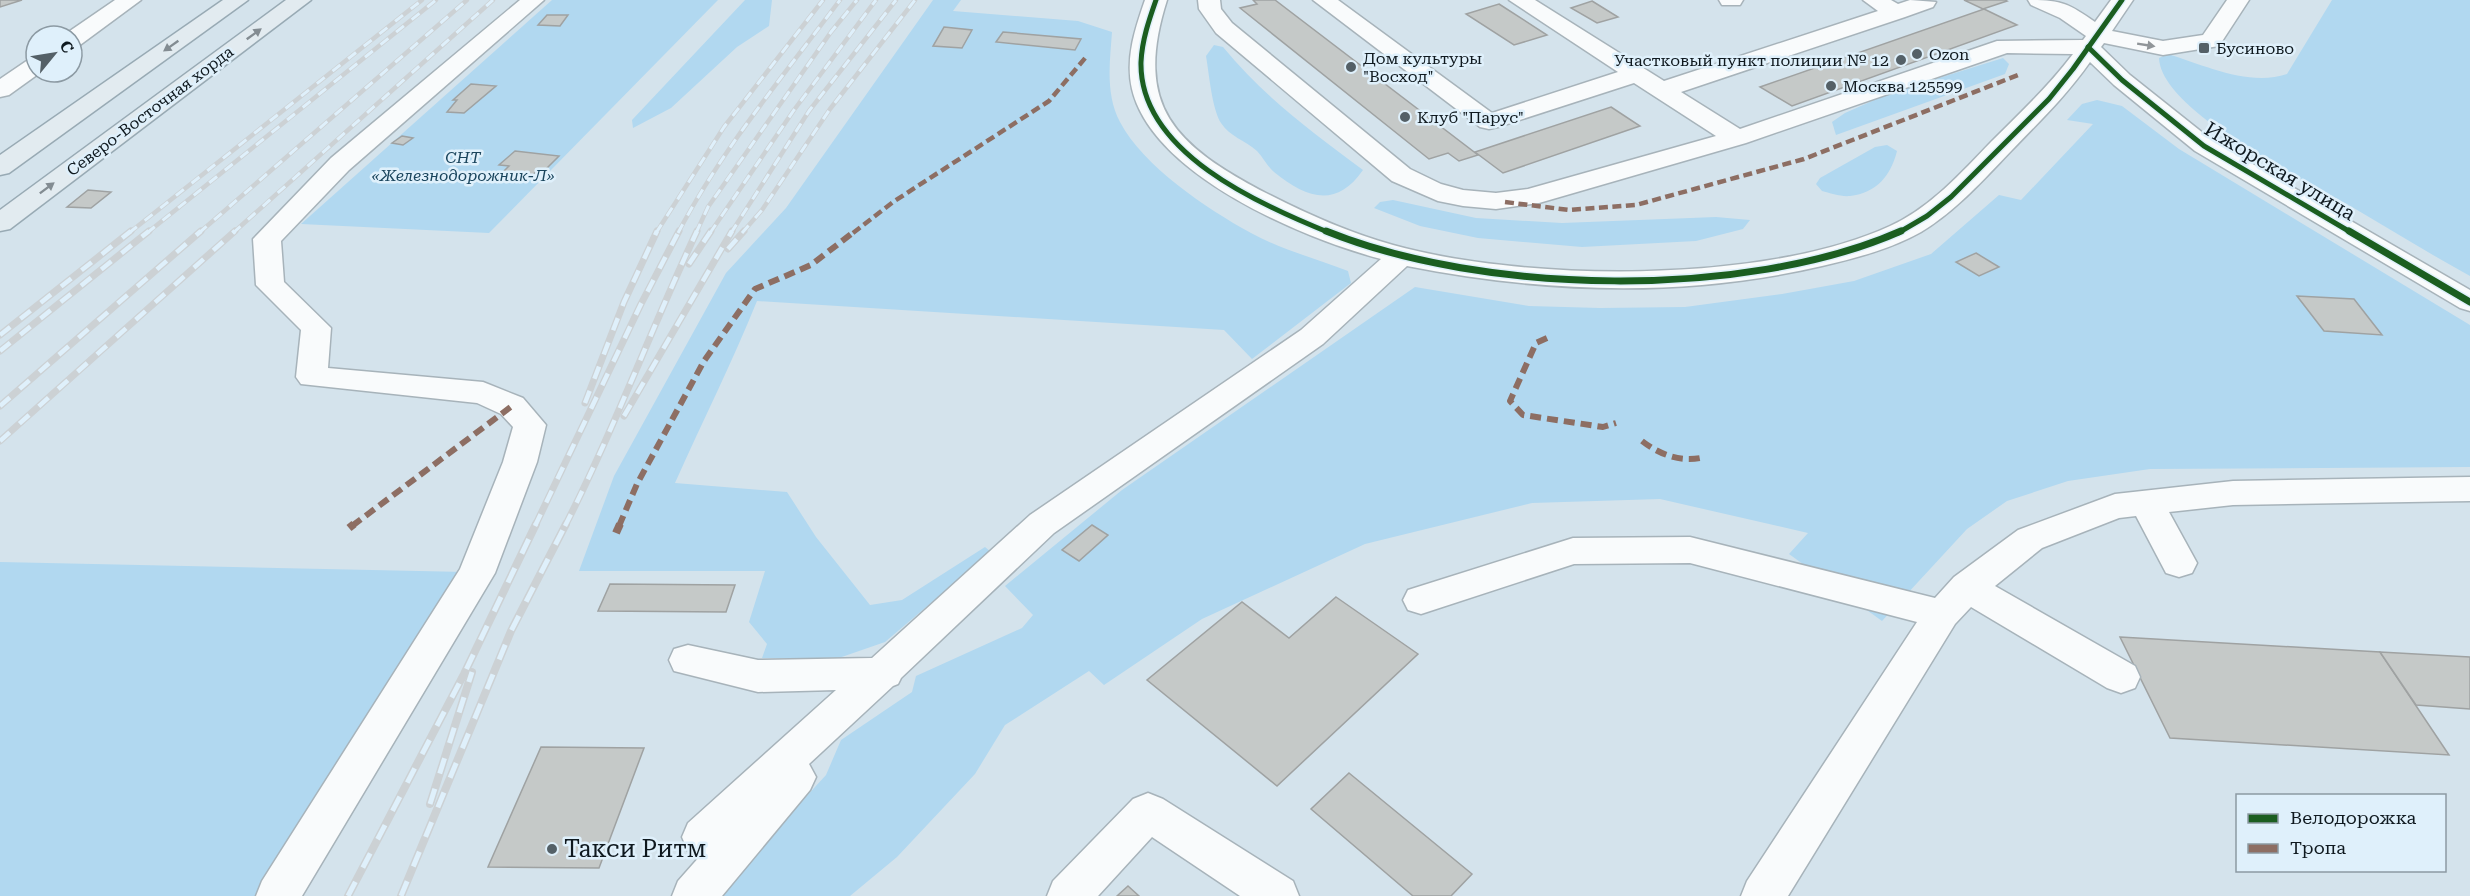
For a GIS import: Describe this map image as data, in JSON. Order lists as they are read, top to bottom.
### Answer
{
  "streets": {
    "main road": ["Северо-Восточная хорда"],
    "street": ["Ижорская улица"]
  },
  "parks": ["СНТ «Железнодорожник-Л»"],
  "places": {
    "transit": ["Бусиново"],
    "other": [
      "Ozon",
      "Участковый пункт полиции № 12",
      "Дом культуры \"Восход\"",
      "Москва 125599",
      "Клуб \"Парус\"",
      "Такси Ритм"
    ]
  },
  "legend": ["Велодорожка", "Тропа"],
  "north": "top right"
}
